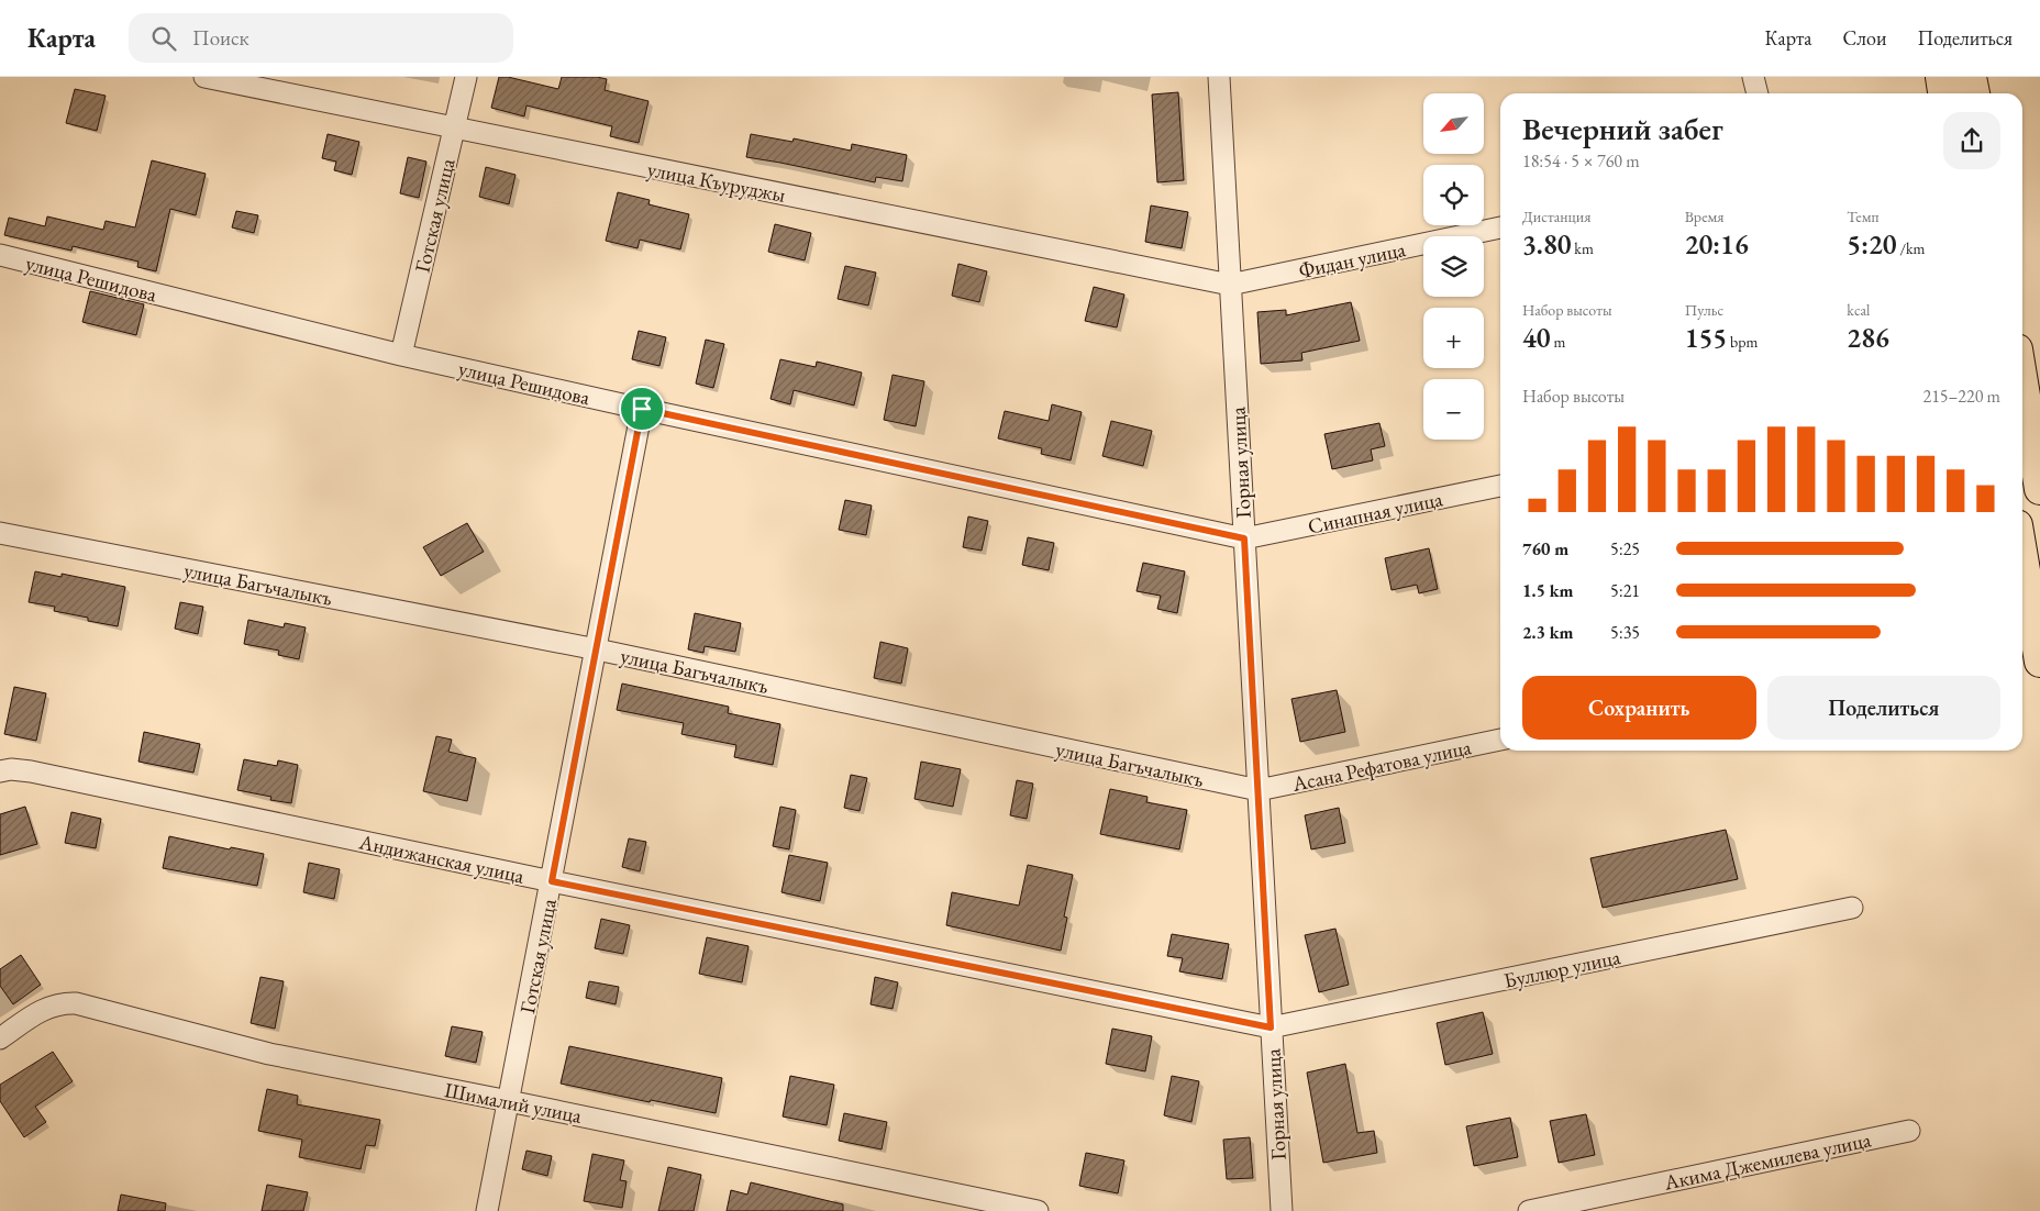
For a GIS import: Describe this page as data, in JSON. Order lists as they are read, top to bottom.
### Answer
{
  "streets": {
    "street": [
      "улица Къуруджы",
      "Готская улица",
      "Фидан улица",
      "улица Решидова",
      "Горная улица",
      "Синапная улица",
      "улица Багъчалыкъ",
      "Асана Рефатова улица",
      "Андижанская улица",
      "Буллюр улица",
      "Шималий улица",
      "Акима Джемилева улица"
    ]
  },
  "crossings": [
    ["улица Къуруджы", "Готская улица"],
    ["улица Къуруджы", "Фидан улица"],
    ["улица Къуруджы", "Горная улица"],
    ["Готская улица", "улица Решидова"],
    ["Готская улица", "улица Багъчалыкъ"],
    ["Готская улица", "Андижанская улица"],
    ["Готская улица", "Шималий улица"],
    ["Фидан улица", "Горная улица"],
    ["улица Решидова", "Горная улица"],
    ["улица Решидова", "Синапная улица"],
    ["Горная улица", "Синапная улица"],
    ["Горная улица", "улица Багъчалыкъ"],
    ["Горная улица", "Асана Рефатова улица"],
    ["Горная улица", "Андижанская улица"],
    ["Горная улица", "Буллюр улица"],
    ["улица Багъчалыкъ", "Асана Рефатова улица"],
    ["Андижанская улица", "Буллюр улица"]
  ],
  "north": "bottom left",
  "page": {
    "header": "Карта",
    "search": "Поиск",
    "nav": ["Карта", "Слои", "Поделиться"],
    "map_buttons": ["+", "−"],
    "heading": ["Вечерний забег", "18:54 · 5 × 760 m"],
    "stats": [
      ["Дистанция", "3.80 km"],
      ["Время", "20:16"],
      ["Темп", "5:20 /km"],
      ["Набор высоты", "40 m"],
      ["Пульс", "155 bpm"],
      ["kcal", "286"]
    ],
    "chart": ["Набор высоты", "215–220 m"],
    "list": [
      {
        "name": "760 m",
        "note": "5:25"
      },
      {
        "name": "1.5 km",
        "note": "5:21"
      },
      {
        "name": "2.3 km",
        "note": "5:35"
      }
    ],
    "buttons": ["Сохранить", "Поделиться"]
  }
}
